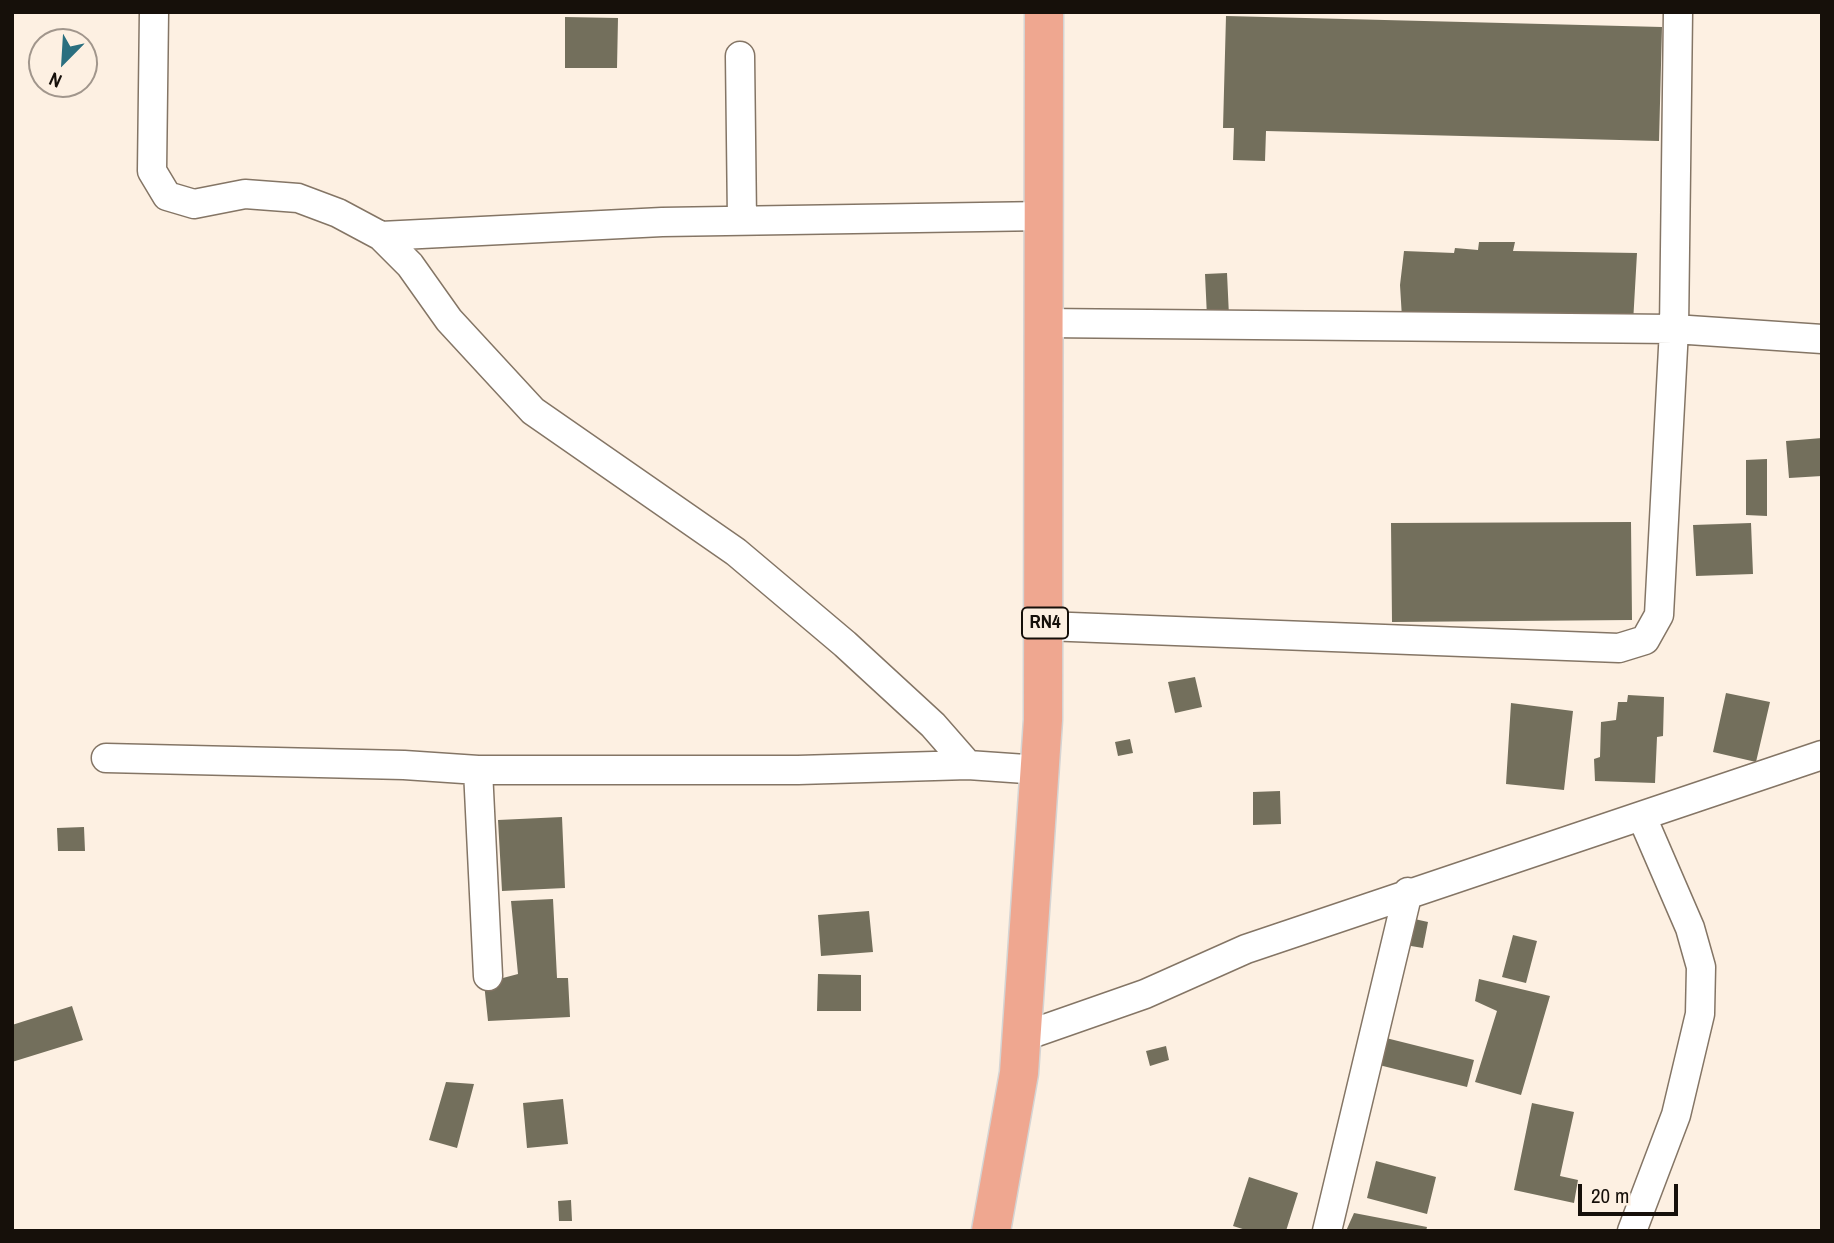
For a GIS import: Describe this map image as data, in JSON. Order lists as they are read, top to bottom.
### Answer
{
  "streets": {
    "highway": ["RN4"]
  },
  "scale_bar": "20 m",
  "north": "bottom left"
}
